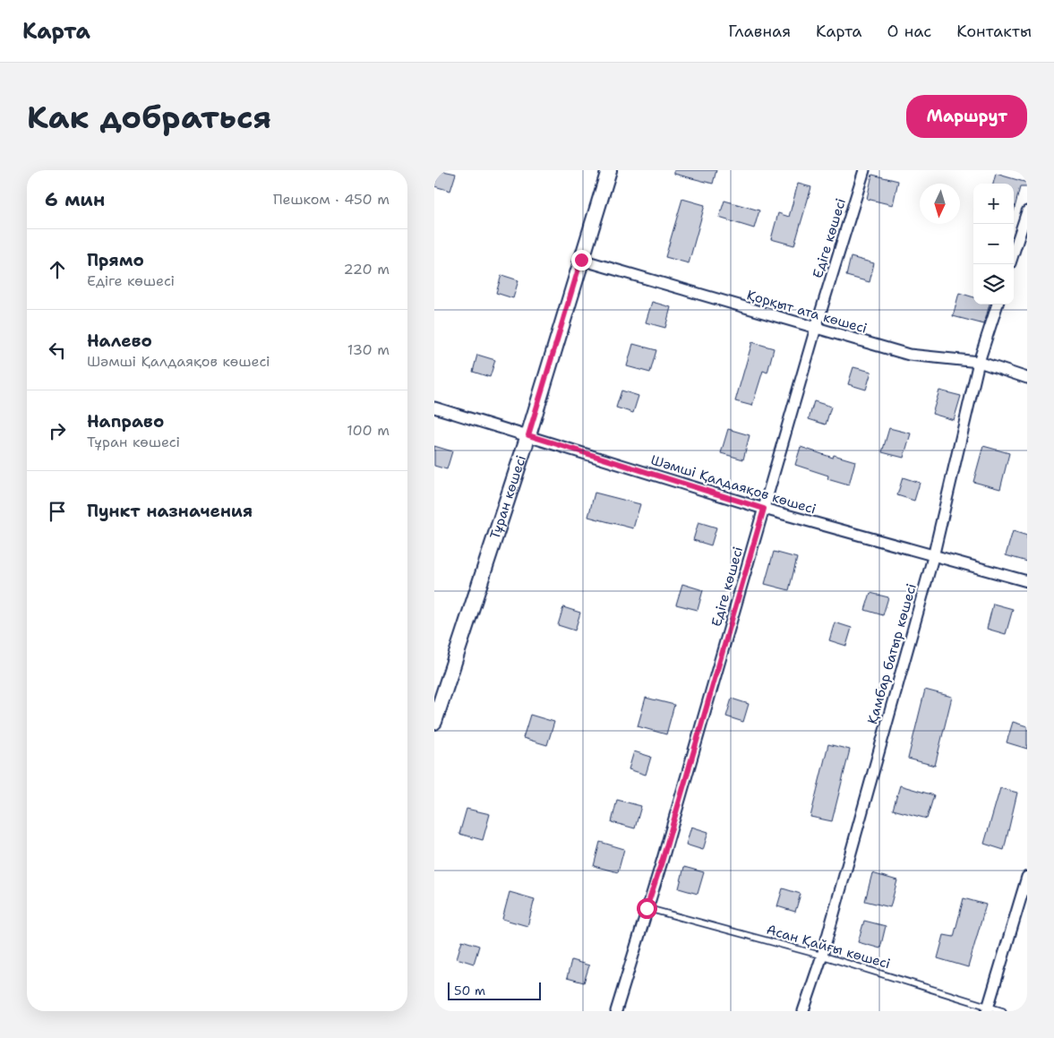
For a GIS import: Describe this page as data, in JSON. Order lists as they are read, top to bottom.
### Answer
{
  "streets": {
    "street": [
      "Едіге көшесі",
      "Қорқыт ата көшесі",
      "Шәмші Қалдаяқов көшесі",
      "Тұран көшесі",
      "Қамбар батыр көшесі"
    ],
    "lane": ["Асан Қайғы көшесі"]
  },
  "crossings": [
    ["Едіге көшесі", "Қорқыт ата көшесі"],
    ["Едіге көшесі", "Шәмші Қалдаяқов көшесі"],
    ["Едіге көшесі", "Асан Қайғы көшесі"],
    ["Қорқыт ата көшесі", "Тұран көшесі"],
    ["Қорқыт ата көшесі", "Қамбар батыр көшесі"],
    ["Шәмші Қалдаяқов көшесі", "Тұран көшесі"],
    ["Шәмші Қалдаяқов көшесі", "Қамбар батыр көшесі"],
    ["Қамбар батыр көшесі", "Асан Қайғы көшесі"]
  ],
  "scale_bar": "50 m",
  "north": "bottom",
  "page": {
    "header": "Карта",
    "nav": [
      "Главная",
      "Карта",
      "О нас",
      "Контакты"
    ],
    "buttons": "Маршрут",
    "title": "Как добраться",
    "heading": ["6 мин", "Пешком · 450 m"],
    "map_buttons": ["+", "−"],
    "list": [
      ["Прямо", "Едіге көшесі", "220 m"],
      ["Налево", "Шәмші Қалдаяқов көшесі", "130 m"],
      ["Направо", "Тұран көшесі", "100 m"],
      "Пункт назначения"
    ],
    "scale": "50 m"
  }
}
